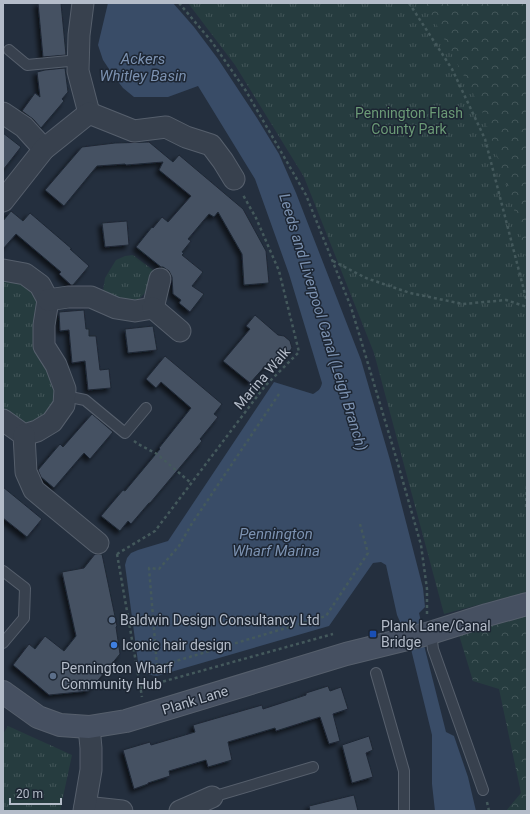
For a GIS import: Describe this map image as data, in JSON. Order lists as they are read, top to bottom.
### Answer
{
  "streets": {
    "street": ["Plank Lane"],
    "path": ["Marina Walk"]
  },
  "crossings": [
    ["Marina Walk", "Plank Lane"]
  ],
  "water": ["Ackers Whitley Basin", "Leeds and Liverpool Canal (Leigh Branch)", "Pennington Wharf Marina"],
  "parks": ["Pennington Flash County Park"],
  "places": {
    "other": ["Baldwin Design Consultancy Ltd", "Iconic hair design", "Pennington Wharf Community Hub"],
    "transit": ["Plank Lane/Canal Bridge"]
  },
  "scale_bar": "20 m"
}
